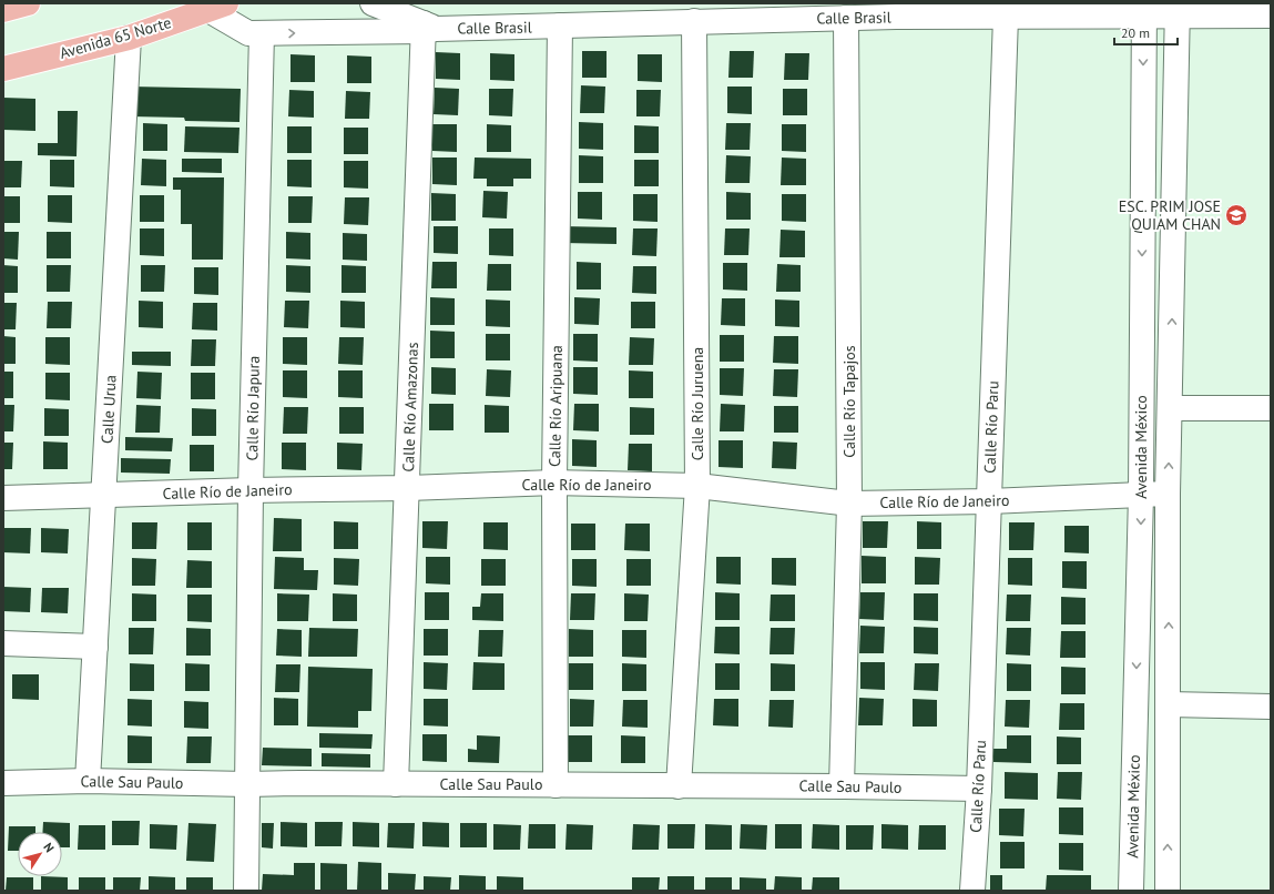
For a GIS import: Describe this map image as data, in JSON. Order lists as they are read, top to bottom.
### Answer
{
  "streets": {
    "main road": ["Avenida 65 Norte"],
    "street": [
      "Calle Brasil",
      "Calle Río Tapajos",
      "Calle Río Juruena",
      "Calle Río Aripuana",
      "Calle Río Amazonas",
      "Calle Río Japura",
      "Calle Urua",
      "Calle Río Paru",
      "Avenida México",
      "Calle Río de Janeiro",
      "Calle Sau Paulo"
    ]
  },
  "crossings": [
    ["Calle Brasil", "Avenida 65 Norte"],
    ["Calle Brasil", "Calle Río Tapajos"],
    ["Calle Brasil", "Calle Río Juruena"],
    ["Calle Brasil", "Calle Río Aripuana"],
    ["Calle Brasil", "Calle Río Amazonas"],
    ["Calle Brasil", "Calle Río Japura"],
    ["Calle Brasil", "Calle Río Paru"],
    ["Calle Brasil", "Avenida México"],
    ["Avenida 65 Norte", "Calle Urua"],
    ["Calle Río Tapajos", "Calle Río de Janeiro"],
    ["Calle Río Tapajos", "Calle Sau Paulo"],
    ["Calle Río Juruena", "Calle Río de Janeiro"],
    ["Calle Río Juruena", "Calle Sau Paulo"],
    ["Calle Río Aripuana", "Calle Río de Janeiro"],
    ["Calle Río Aripuana", "Calle Sau Paulo"],
    ["Calle Río Amazonas", "Calle Río de Janeiro"],
    ["Calle Río Amazonas", "Calle Sau Paulo"],
    ["Calle Río Japura", "Calle Río de Janeiro"],
    ["Calle Río Japura", "Calle Sau Paulo"],
    ["Calle Urua", "Calle Río de Janeiro"],
    ["Calle Urua", "Calle Sau Paulo"],
    ["Calle Río Paru", "Calle Río de Janeiro"],
    ["Calle Río Paru", "Calle Sau Paulo"],
    ["Avenida México", "Calle Río de Janeiro"]
  ],
  "places": {
    "school or university": ["ESC. PRIM JOSE QUIAM CHAN"]
  },
  "scale_bar": "20 m",
  "north": "top right"
}
